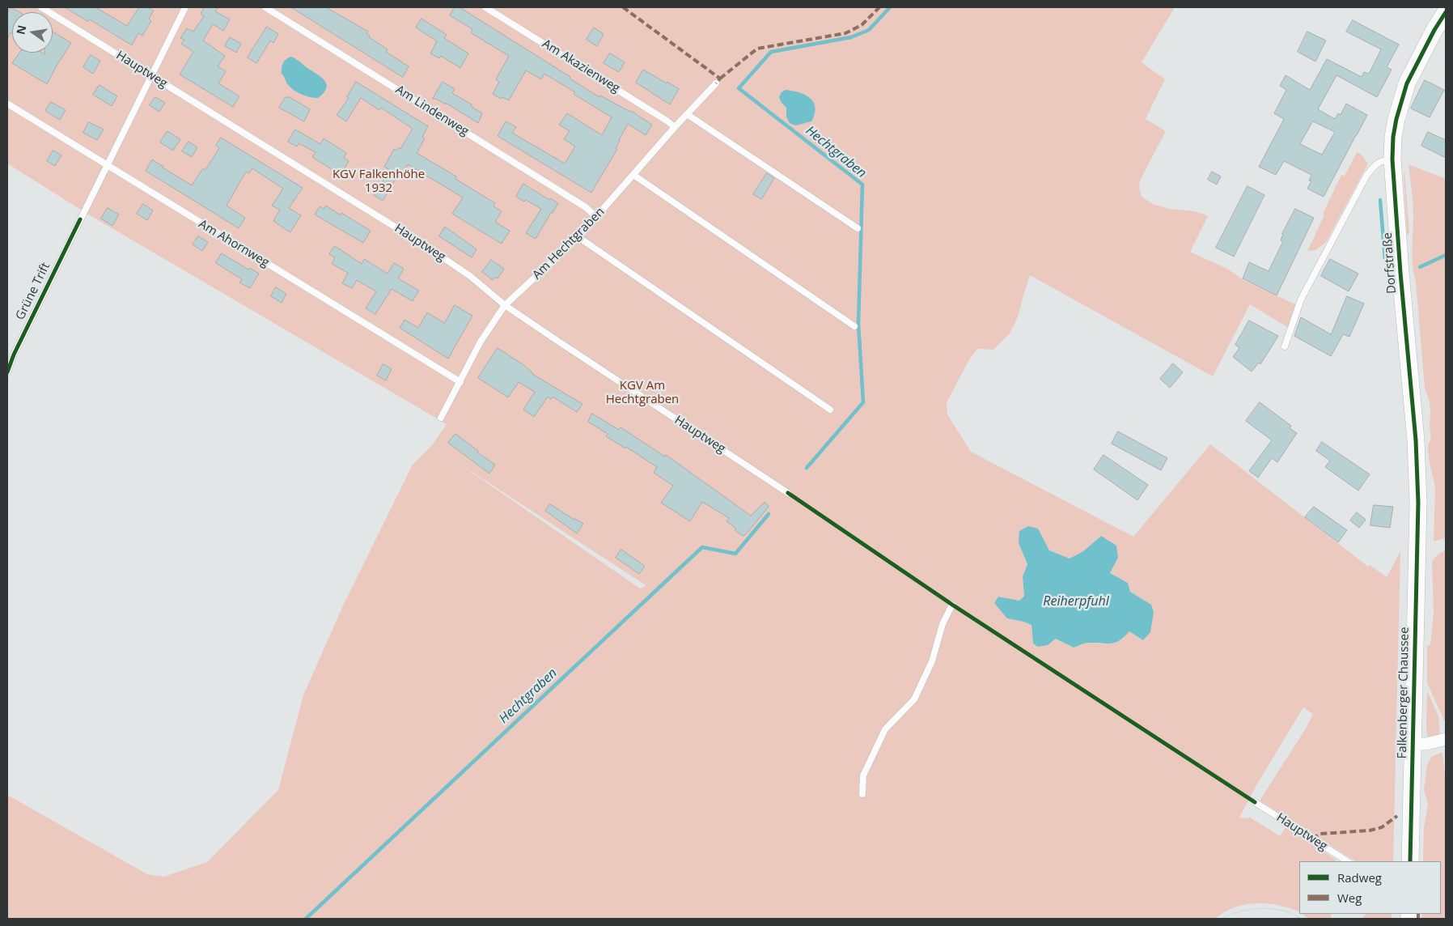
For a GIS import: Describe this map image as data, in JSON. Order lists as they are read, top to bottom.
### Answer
{
  "streets": {
    "main road": ["Dorfstraße", "Falkenberger Chaussee"],
    "lane": [
      "Am Akazienweg",
      "Hauptweg",
      "Am Lindenweg",
      "Am Ahornweg",
      "Am Hechtgraben",
      "Grüne Trift"
    ]
  },
  "crossings": [
    ["Am Akazienweg", "Am Hechtgraben"],
    ["Hauptweg", "Am Hechtgraben"],
    ["Hauptweg", "Grüne Trift"],
    ["Am Lindenweg", "Am Hechtgraben"],
    ["Am Ahornweg", "Am Hechtgraben"],
    ["Am Ahornweg", "Grüne Trift"],
    ["Dorfstraße", "Falkenberger Chaussee"]
  ],
  "water": ["Hechtgraben", "Reiherpfuhl"],
  "parks": ["KGV Falkenhöhe 1932", "KGV Am Hechtgraben"],
  "legend": ["Radweg", "Weg"],
  "north": "left"
}
